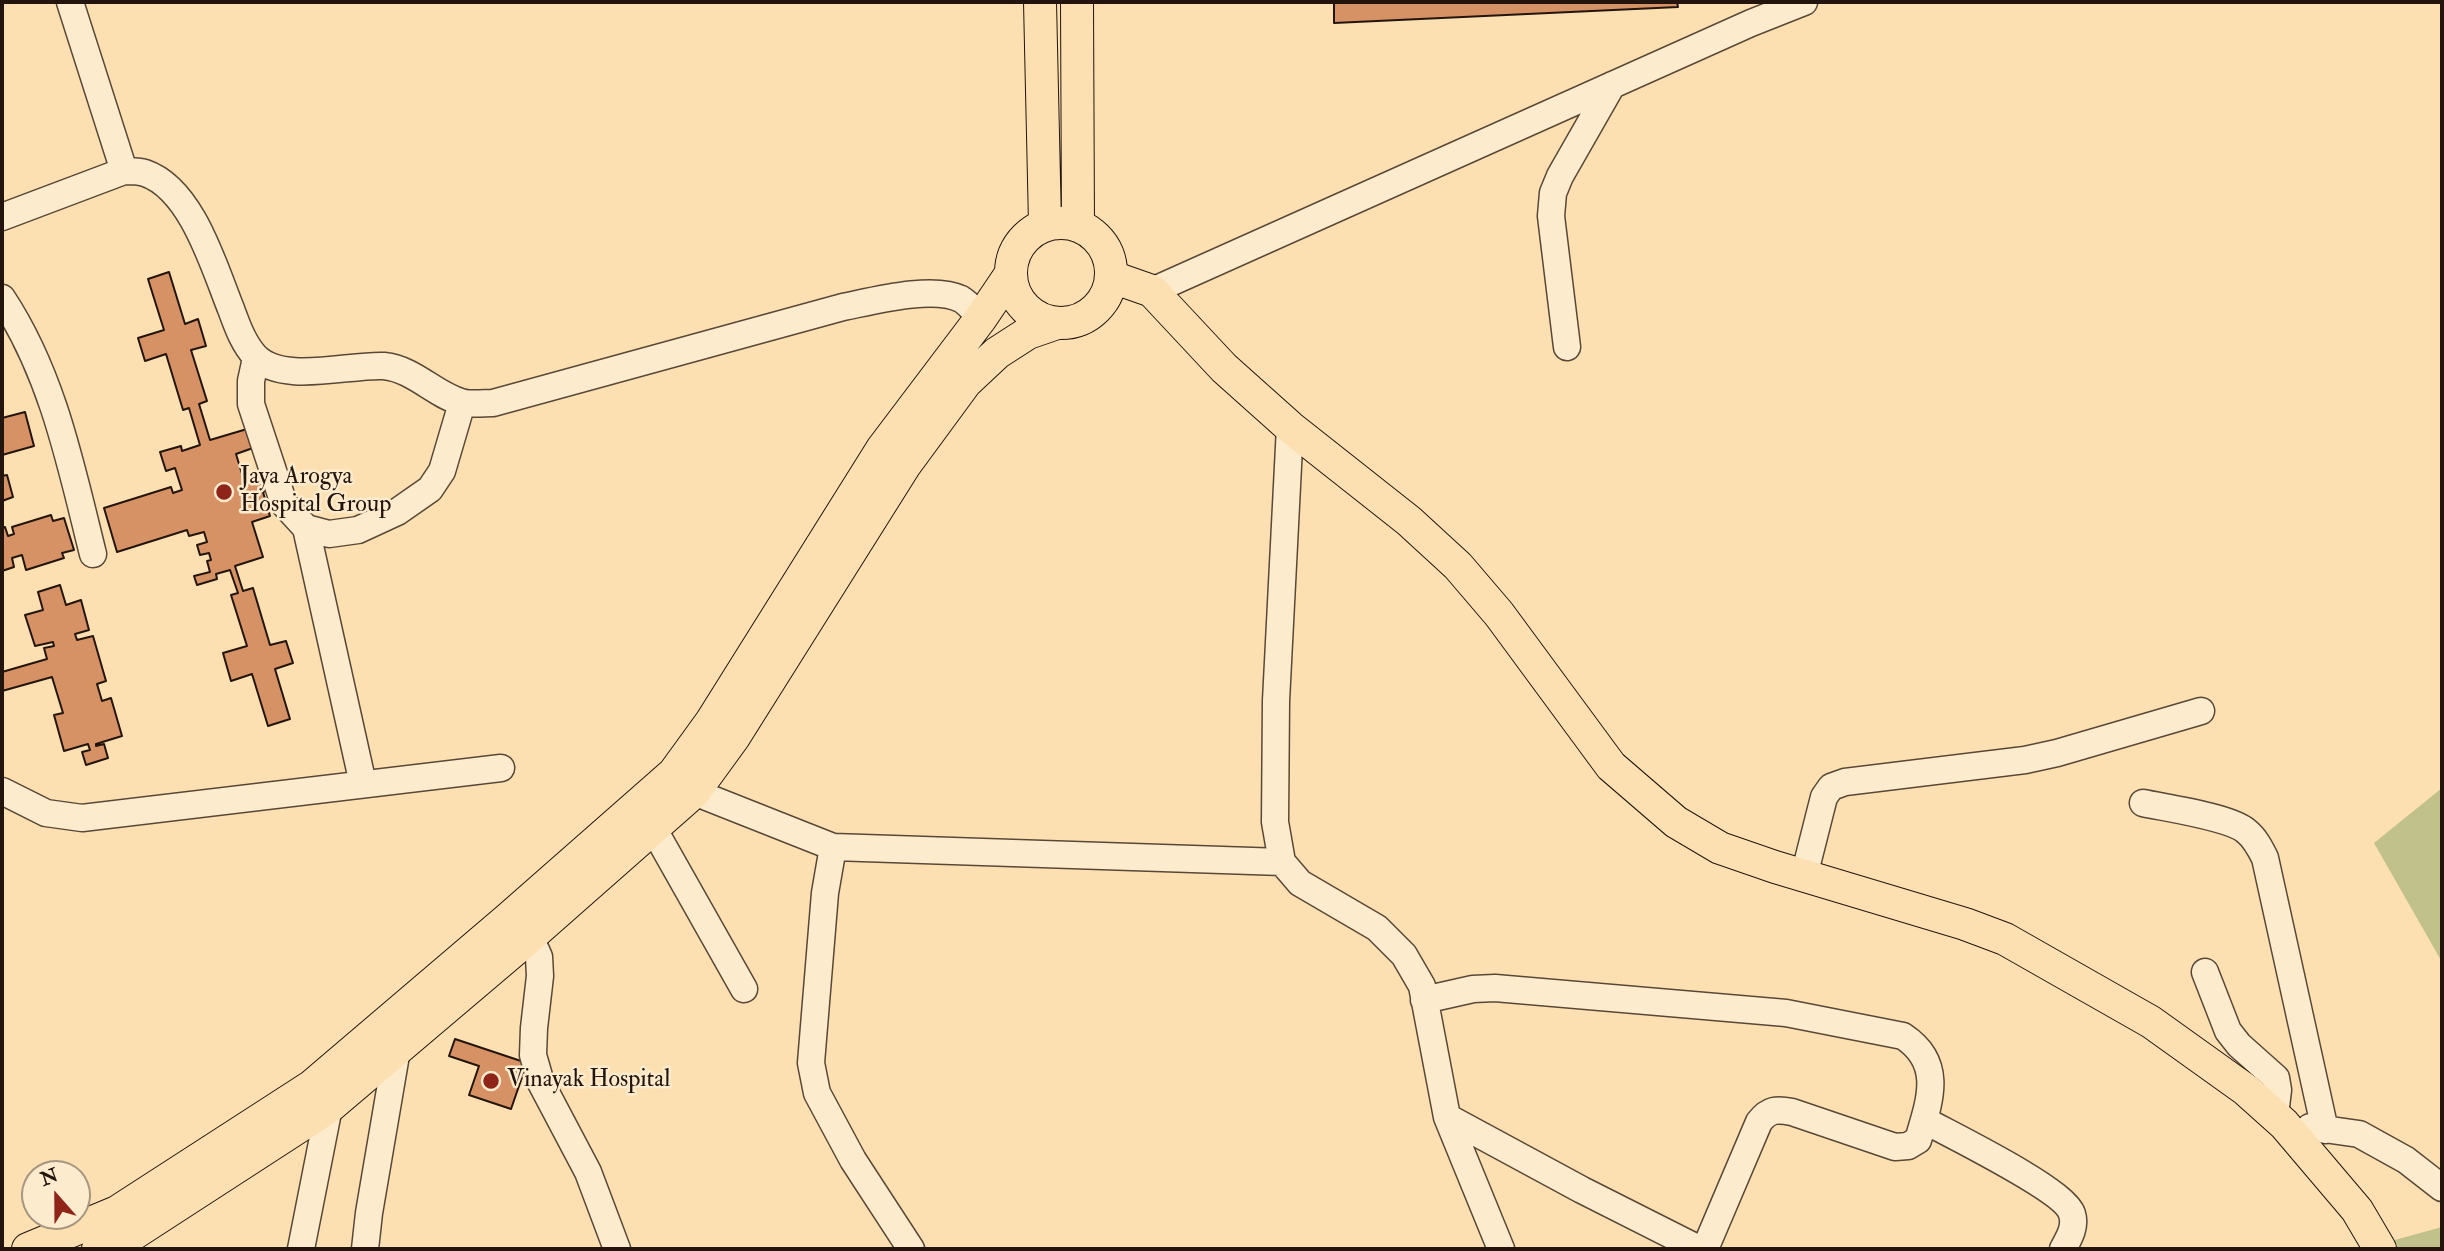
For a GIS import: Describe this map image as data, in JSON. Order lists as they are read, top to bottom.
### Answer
{
  "places": ["Jaya Arogya Hospital Group", "Vinayak Hospital"],
  "north": "top"
}
